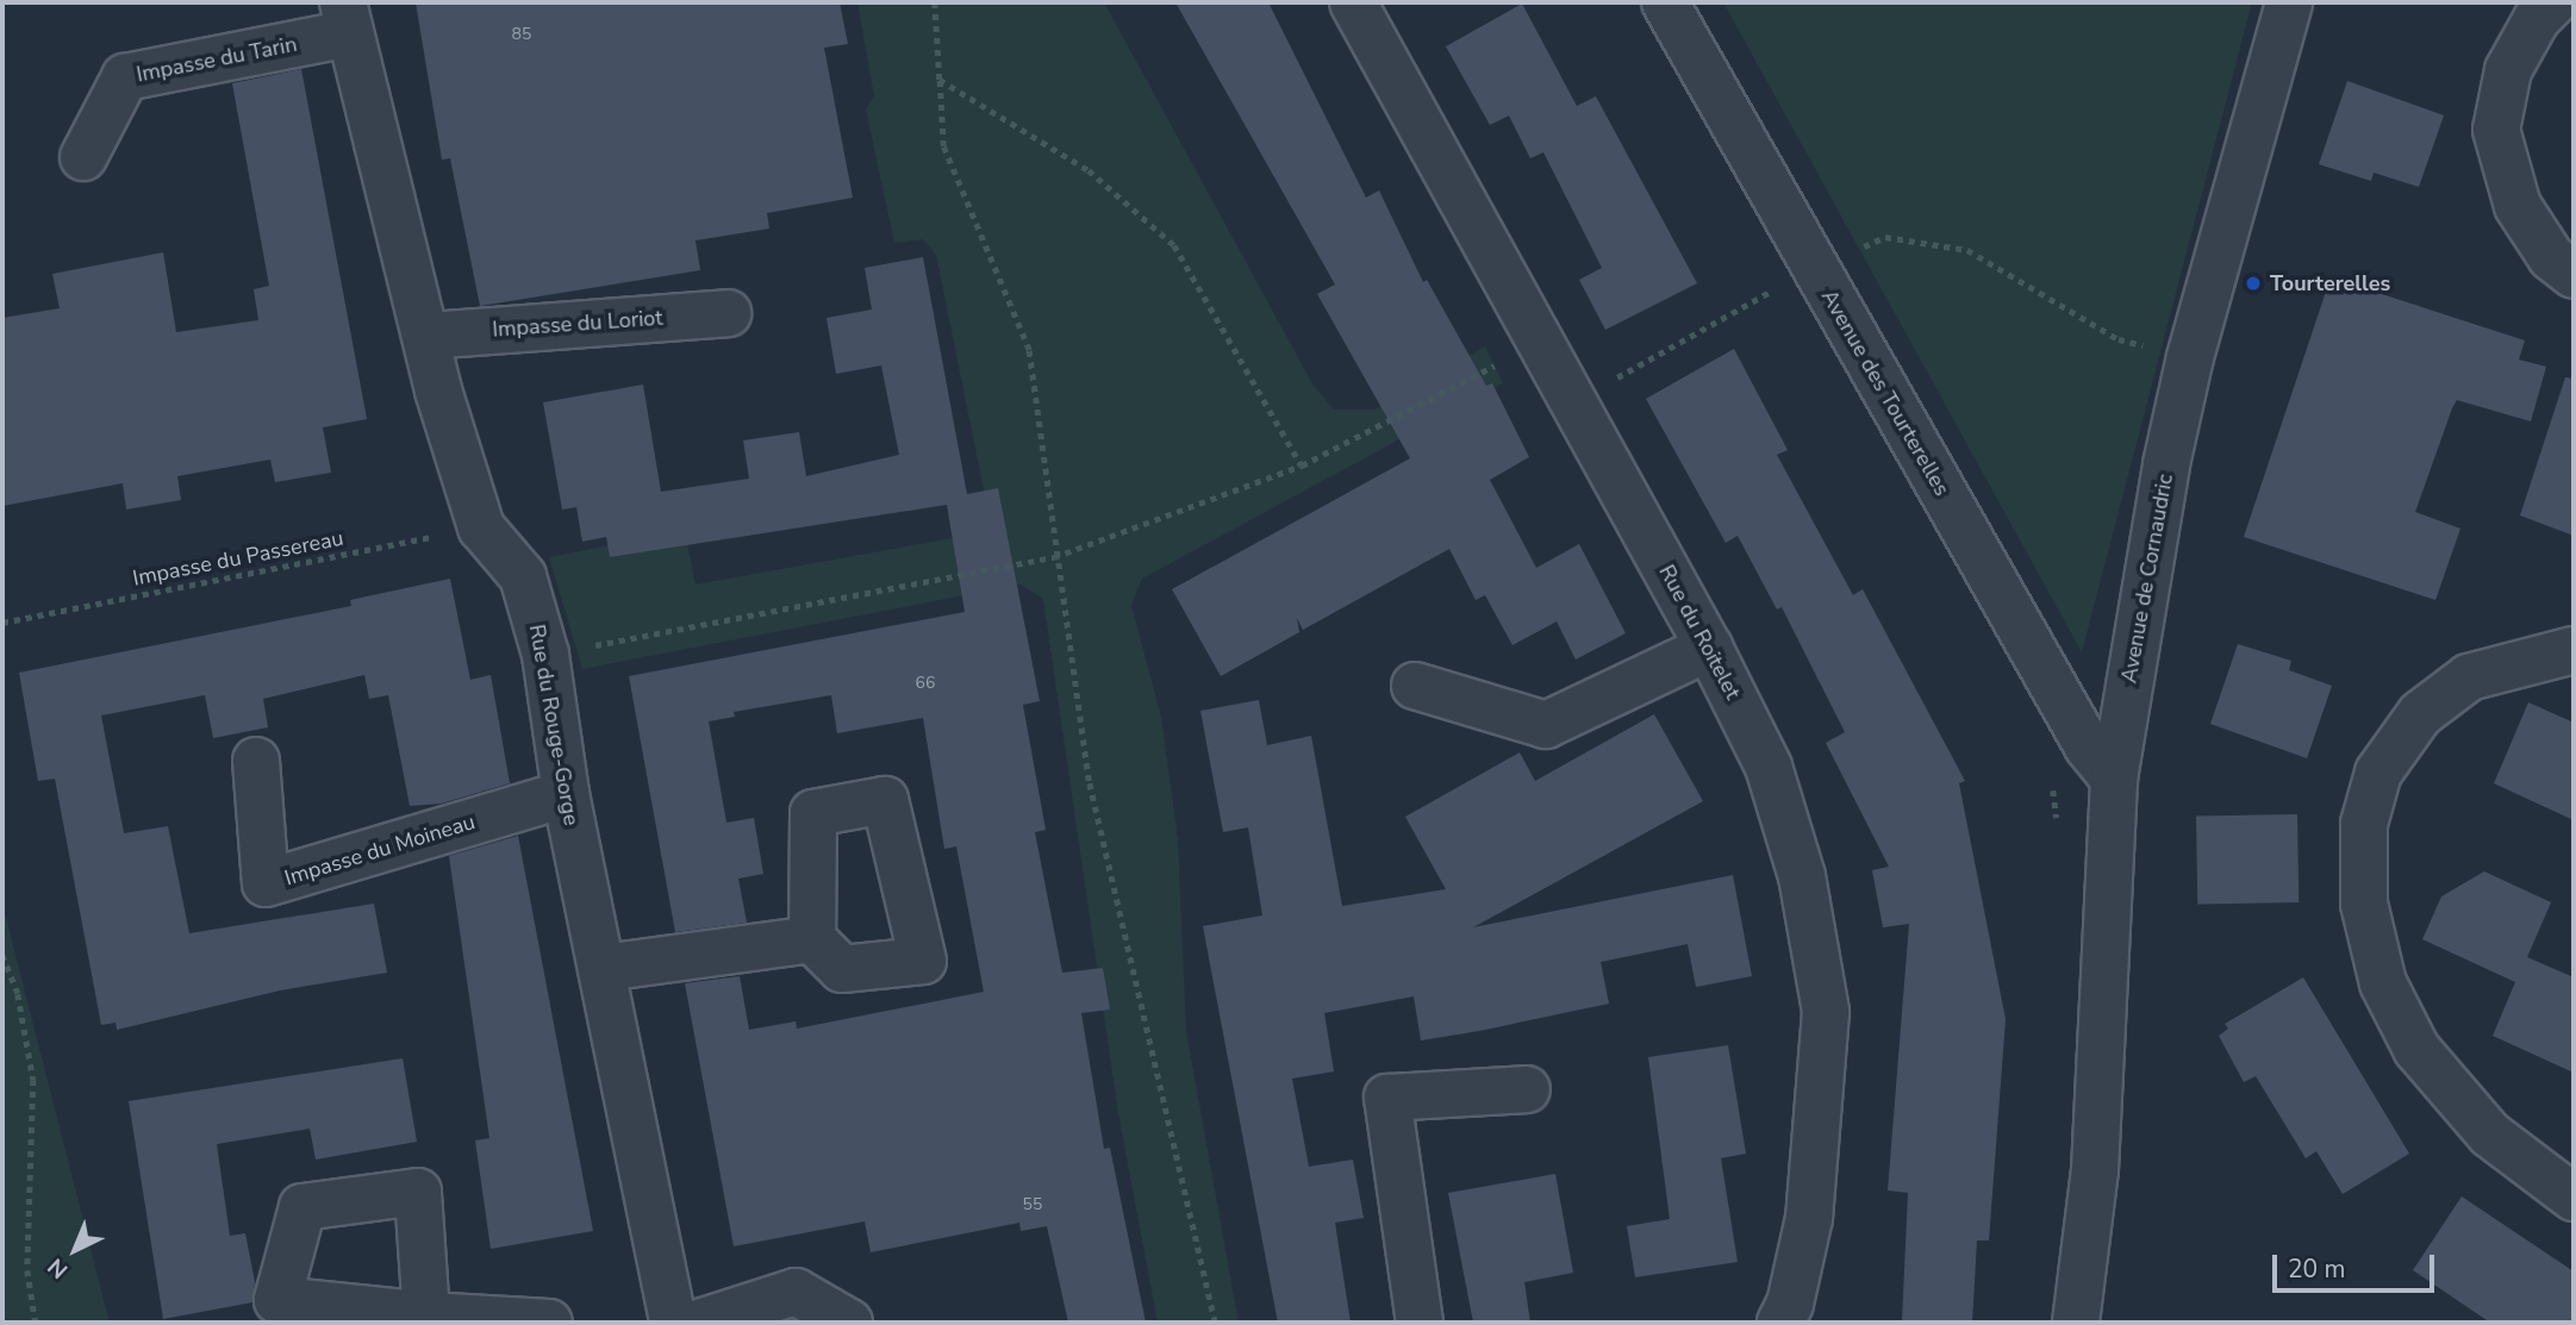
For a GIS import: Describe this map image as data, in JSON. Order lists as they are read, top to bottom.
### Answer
{
  "streets": {
    "street": [
      "Impasse du Tarin",
      "Impasse du Loriot",
      "Avenue des Tourterelles",
      "Avenue de Cornaudric",
      "Rue du Roitelet",
      "Rue du Rouge-Gorge",
      "Impasse du Moineau"
    ],
    "path": ["Impasse du Passereau"]
  },
  "crossings": [
    ["Impasse du Tarin", "Rue du Rouge-Gorge"],
    ["Impasse du Loriot", "Rue du Rouge-Gorge"],
    ["Avenue des Tourterelles", "Avenue de Cornaudric"],
    ["Impasse du Passereau", "Rue du Rouge-Gorge"],
    ["Rue du Rouge-Gorge", "Impasse du Moineau"]
  ],
  "places": ["Tourterelles"],
  "house_numbers": ["85", "66", "55"],
  "scale_bar": "20 m",
  "north": "bottom left"
}
